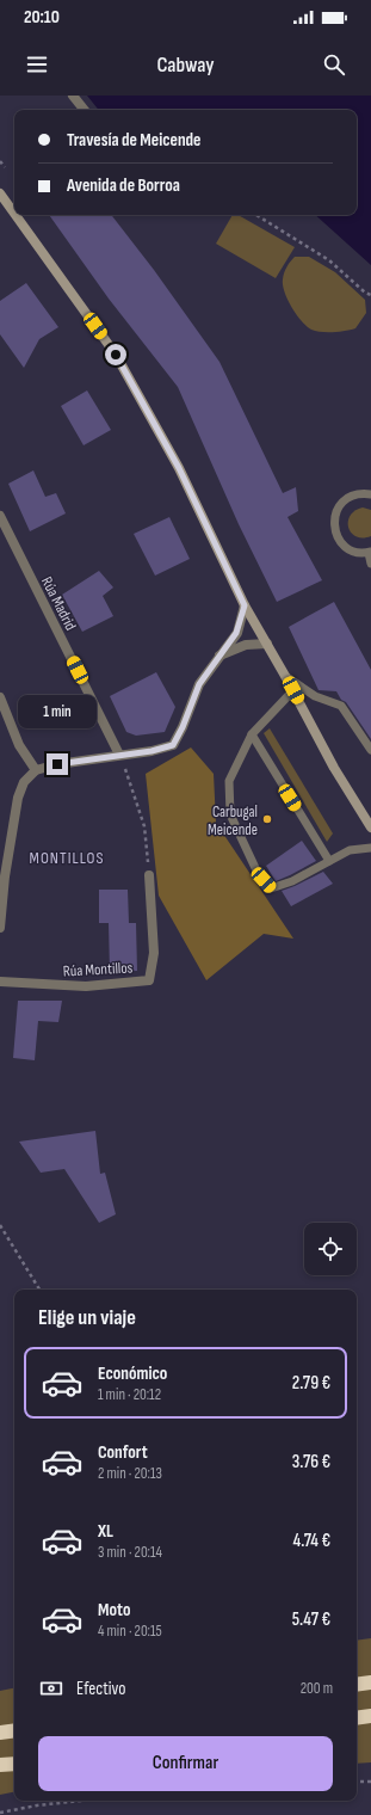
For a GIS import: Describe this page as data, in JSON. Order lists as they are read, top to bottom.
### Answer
{
  "streets": {
    "street": ["Rúa Madrid", "Rúa Montillos"]
  },
  "districts": ["MONTILLOS"],
  "places": ["Carbugal Meicende"],
  "page": {
    "status": "20:10",
    "header": "Cabway",
    "banner": ["Travesía de Meicende", "Avenida de Borroa"],
    "bubble": "1 min",
    "heading": "Elige un viaje",
    "list": [
      {
        "name": "Económico",
        "note": "1 min · 20:12",
        "value": "2.79 €"
      },
      {
        "name": "Confort",
        "note": "2 min · 20:13",
        "value": "3.76 €"
      },
      {
        "name": "XL",
        "note": "3 min · 20:14",
        "value": "4.74 €"
      },
      {
        "name": "Moto",
        "note": "4 min · 20:15",
        "value": "5.47 €"
      }
    ],
    "pay": ["Efectivo", "200 m"],
    "buttons": "Confirmar"
  }
}
